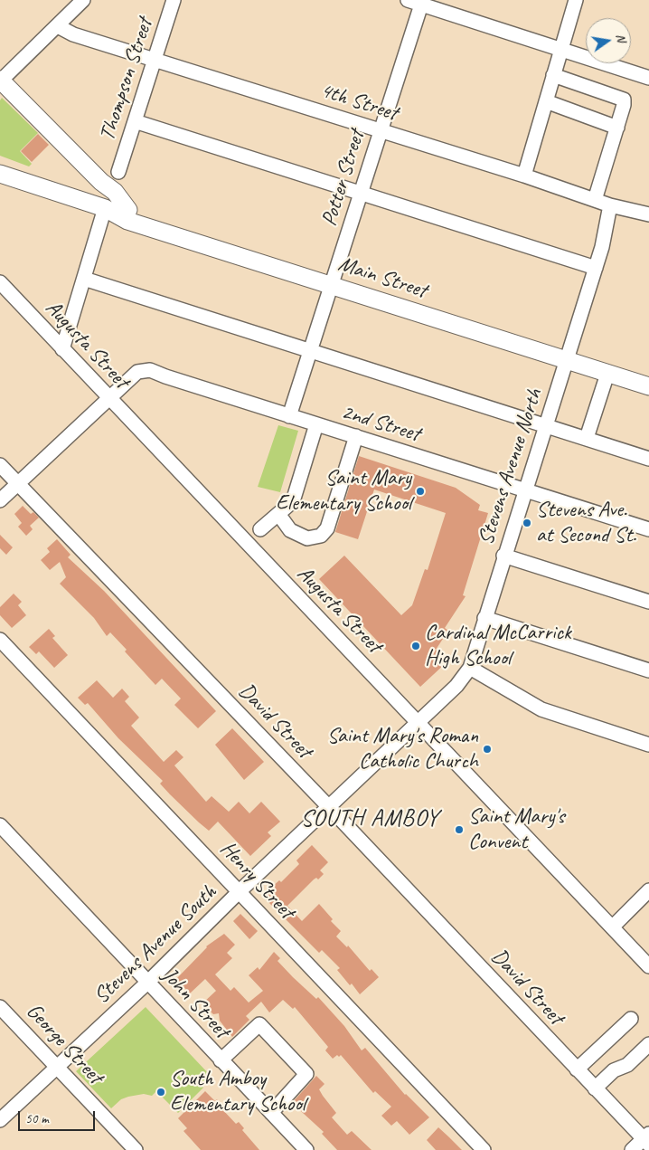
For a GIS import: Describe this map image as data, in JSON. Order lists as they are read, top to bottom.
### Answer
{
  "streets": {
    "main road": ["Main Street"],
    "street": [
      "Thompson Street",
      "4th Street",
      "Potter Street",
      "Augusta Street",
      "2nd Street",
      "Stevens Avenue North",
      "David Street",
      "Henry Street",
      "Stevens Avenue South",
      "John Street",
      "George Street"
    ]
  },
  "crossings": [
    ["Thompson Street", "4th Street"],
    ["4th Street", "Potter Street"],
    ["4th Street", "Stevens Avenue North"],
    ["Potter Street", "Main Street"],
    ["Potter Street", "2nd Street"],
    ["Main Street", "Stevens Avenue North"],
    ["Augusta Street", "2nd Street"],
    ["Augusta Street", "Stevens Avenue North"],
    ["Augusta Street", "Stevens Avenue South"],
    ["2nd Street", "Stevens Avenue North"],
    ["2nd Street", "David Street"],
    ["Stevens Avenue North", "Stevens Avenue South"],
    ["David Street", "Stevens Avenue South"],
    ["Henry Street", "Stevens Avenue South"],
    ["Stevens Avenue South", "John Street"],
    ["Stevens Avenue South", "George Street"]
  ],
  "districts": ["SOUTH AMBOY"],
  "places": [
    "Saint Mary Elementary School",
    "Stevens Ave. at Second St.",
    "Cardinal McCarrick High School",
    "Saint Mary's Roman Catholic Church",
    "Saint Mary's Convent",
    "South Amboy Elementary School"
  ],
  "scale_bar": "50 m",
  "north": "right"
}
